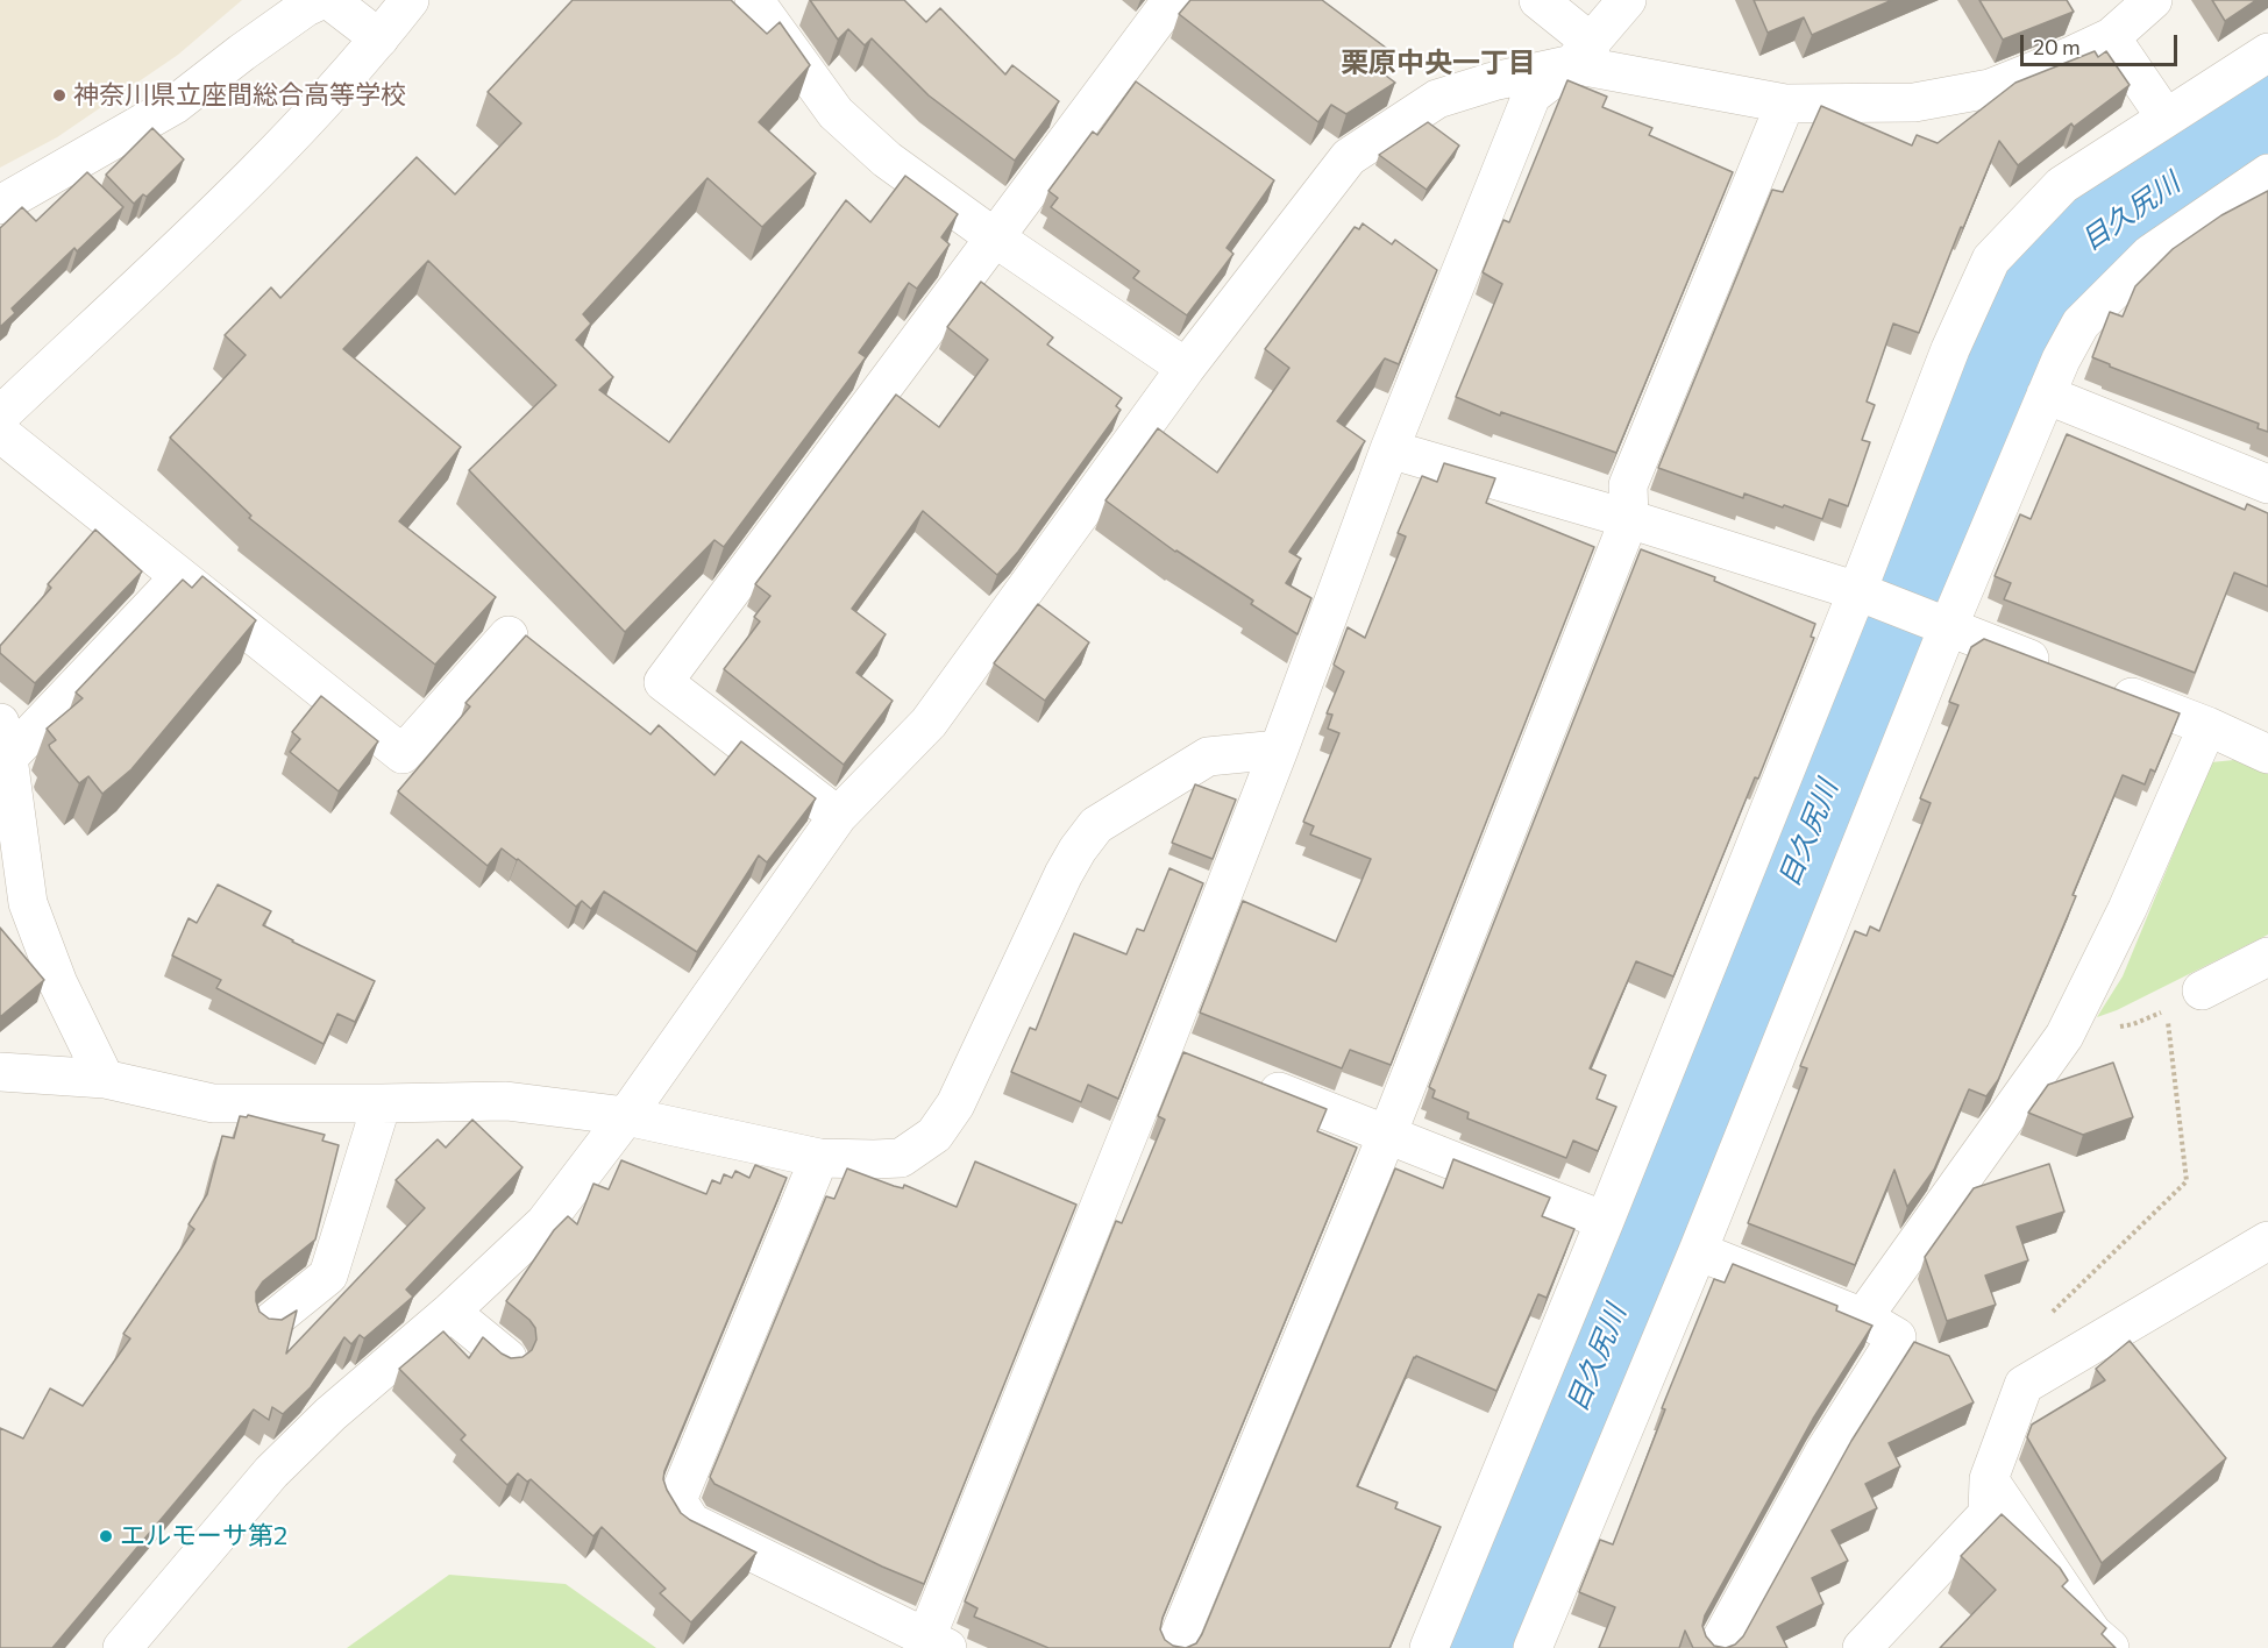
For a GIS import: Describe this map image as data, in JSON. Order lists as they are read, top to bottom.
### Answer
{
  "districts": ["栗原中央一丁目"],
  "water": ["目久尻川"],
  "places": ["神奈川県立座間総合高等学校", "エルモーサ第2"],
  "scale_bar": "20 m"
}
